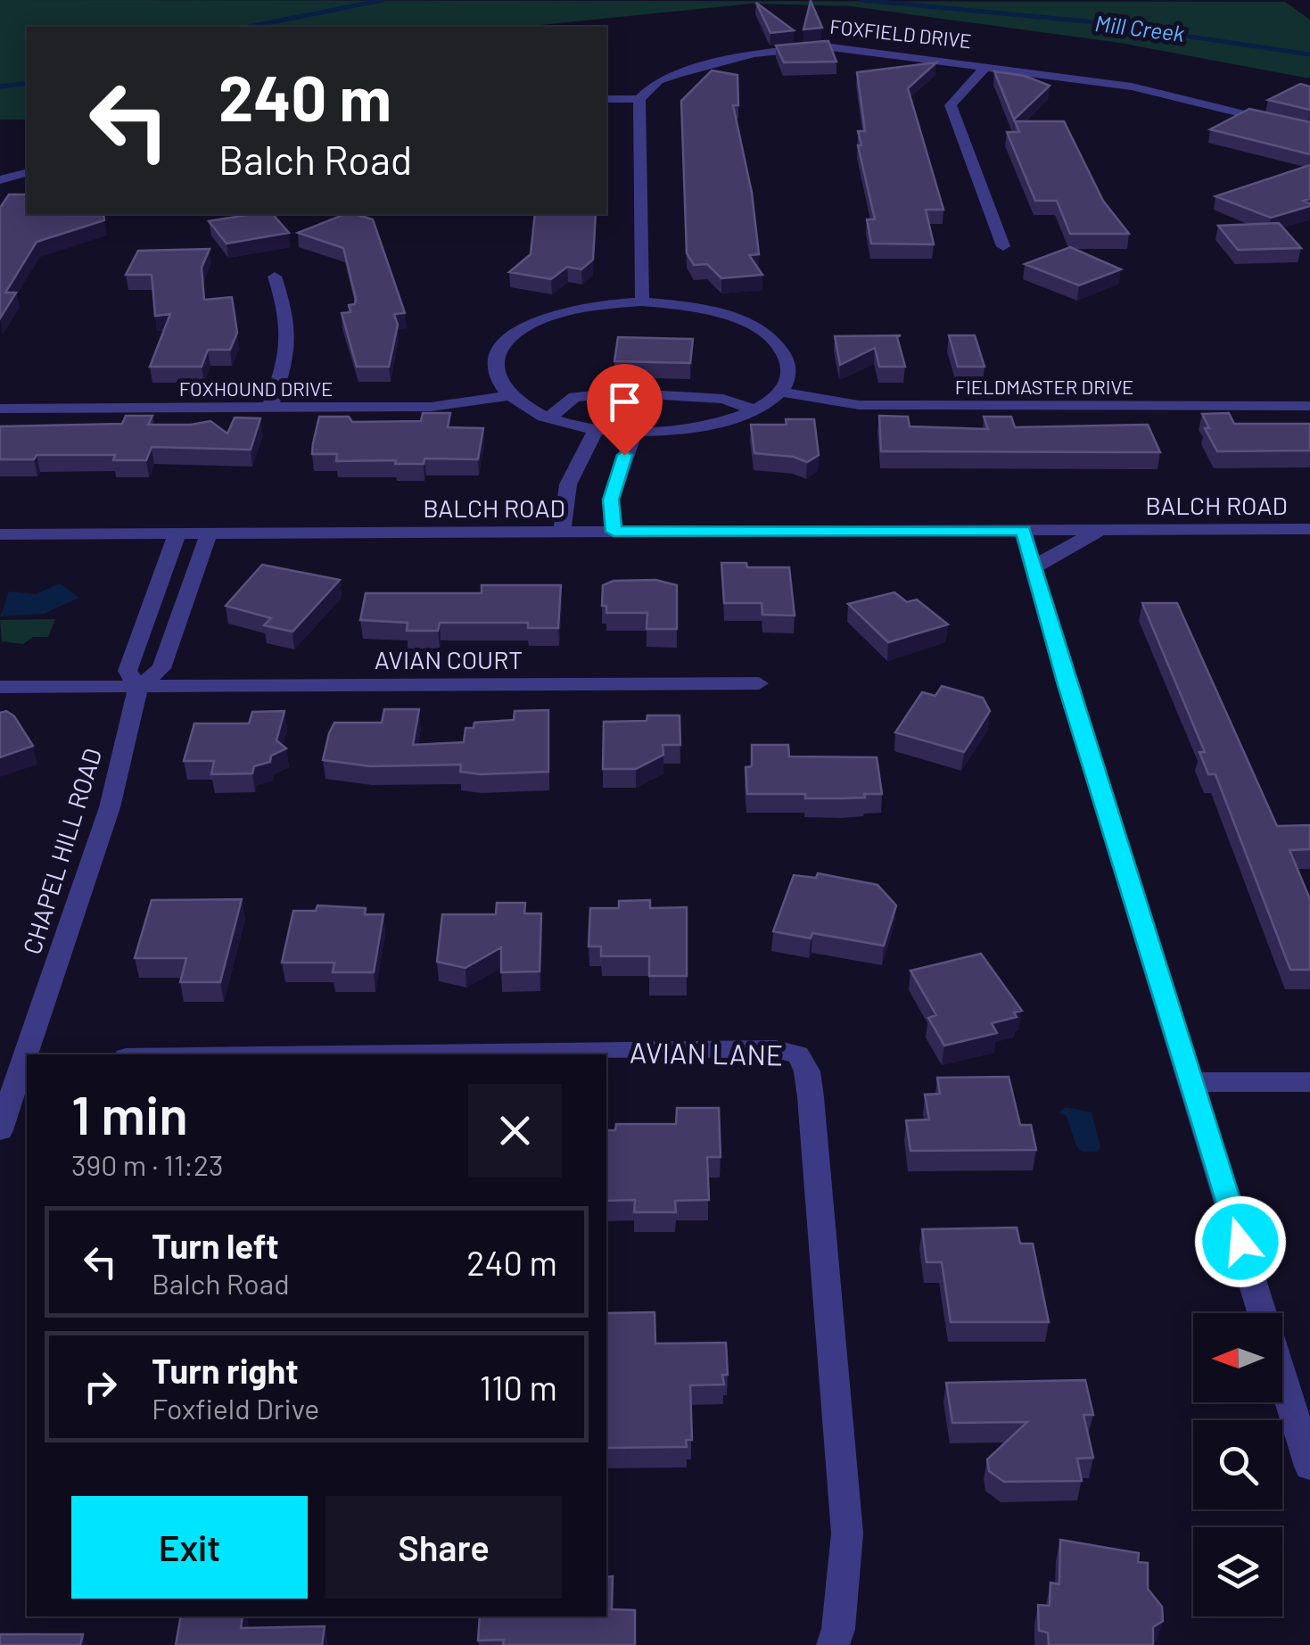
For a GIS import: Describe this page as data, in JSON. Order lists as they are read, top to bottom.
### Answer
{
  "streets": {
    "street": [
      "FOXFIELD DRIVE",
      "FIELDMASTER DRIVE",
      "FOXHOUND DRIVE",
      "BALCH ROAD",
      "AVIAN COURT",
      "CHAPEL HILL ROAD",
      "AVIAN LANE"
    ]
  },
  "crossings": [
    ["BALCH ROAD", "CHAPEL HILL ROAD"],
    ["AVIAN COURT", "CHAPEL HILL ROAD"]
  ],
  "water": ["Mill Creek"],
  "north": "left",
  "page": {
    "turn": ["240 m", "Balch Road"],
    "heading": ["1 min", "390 m · 11:23"],
    "list": [
      {
        "name": "Turn left",
        "note": "Balch Road",
        "value": "240 m"
      },
      {
        "name": "Turn right",
        "note": "Foxfield Drive",
        "value": "110 m"
      }
    ],
    "buttons": ["Exit", "Share"]
  }
}
